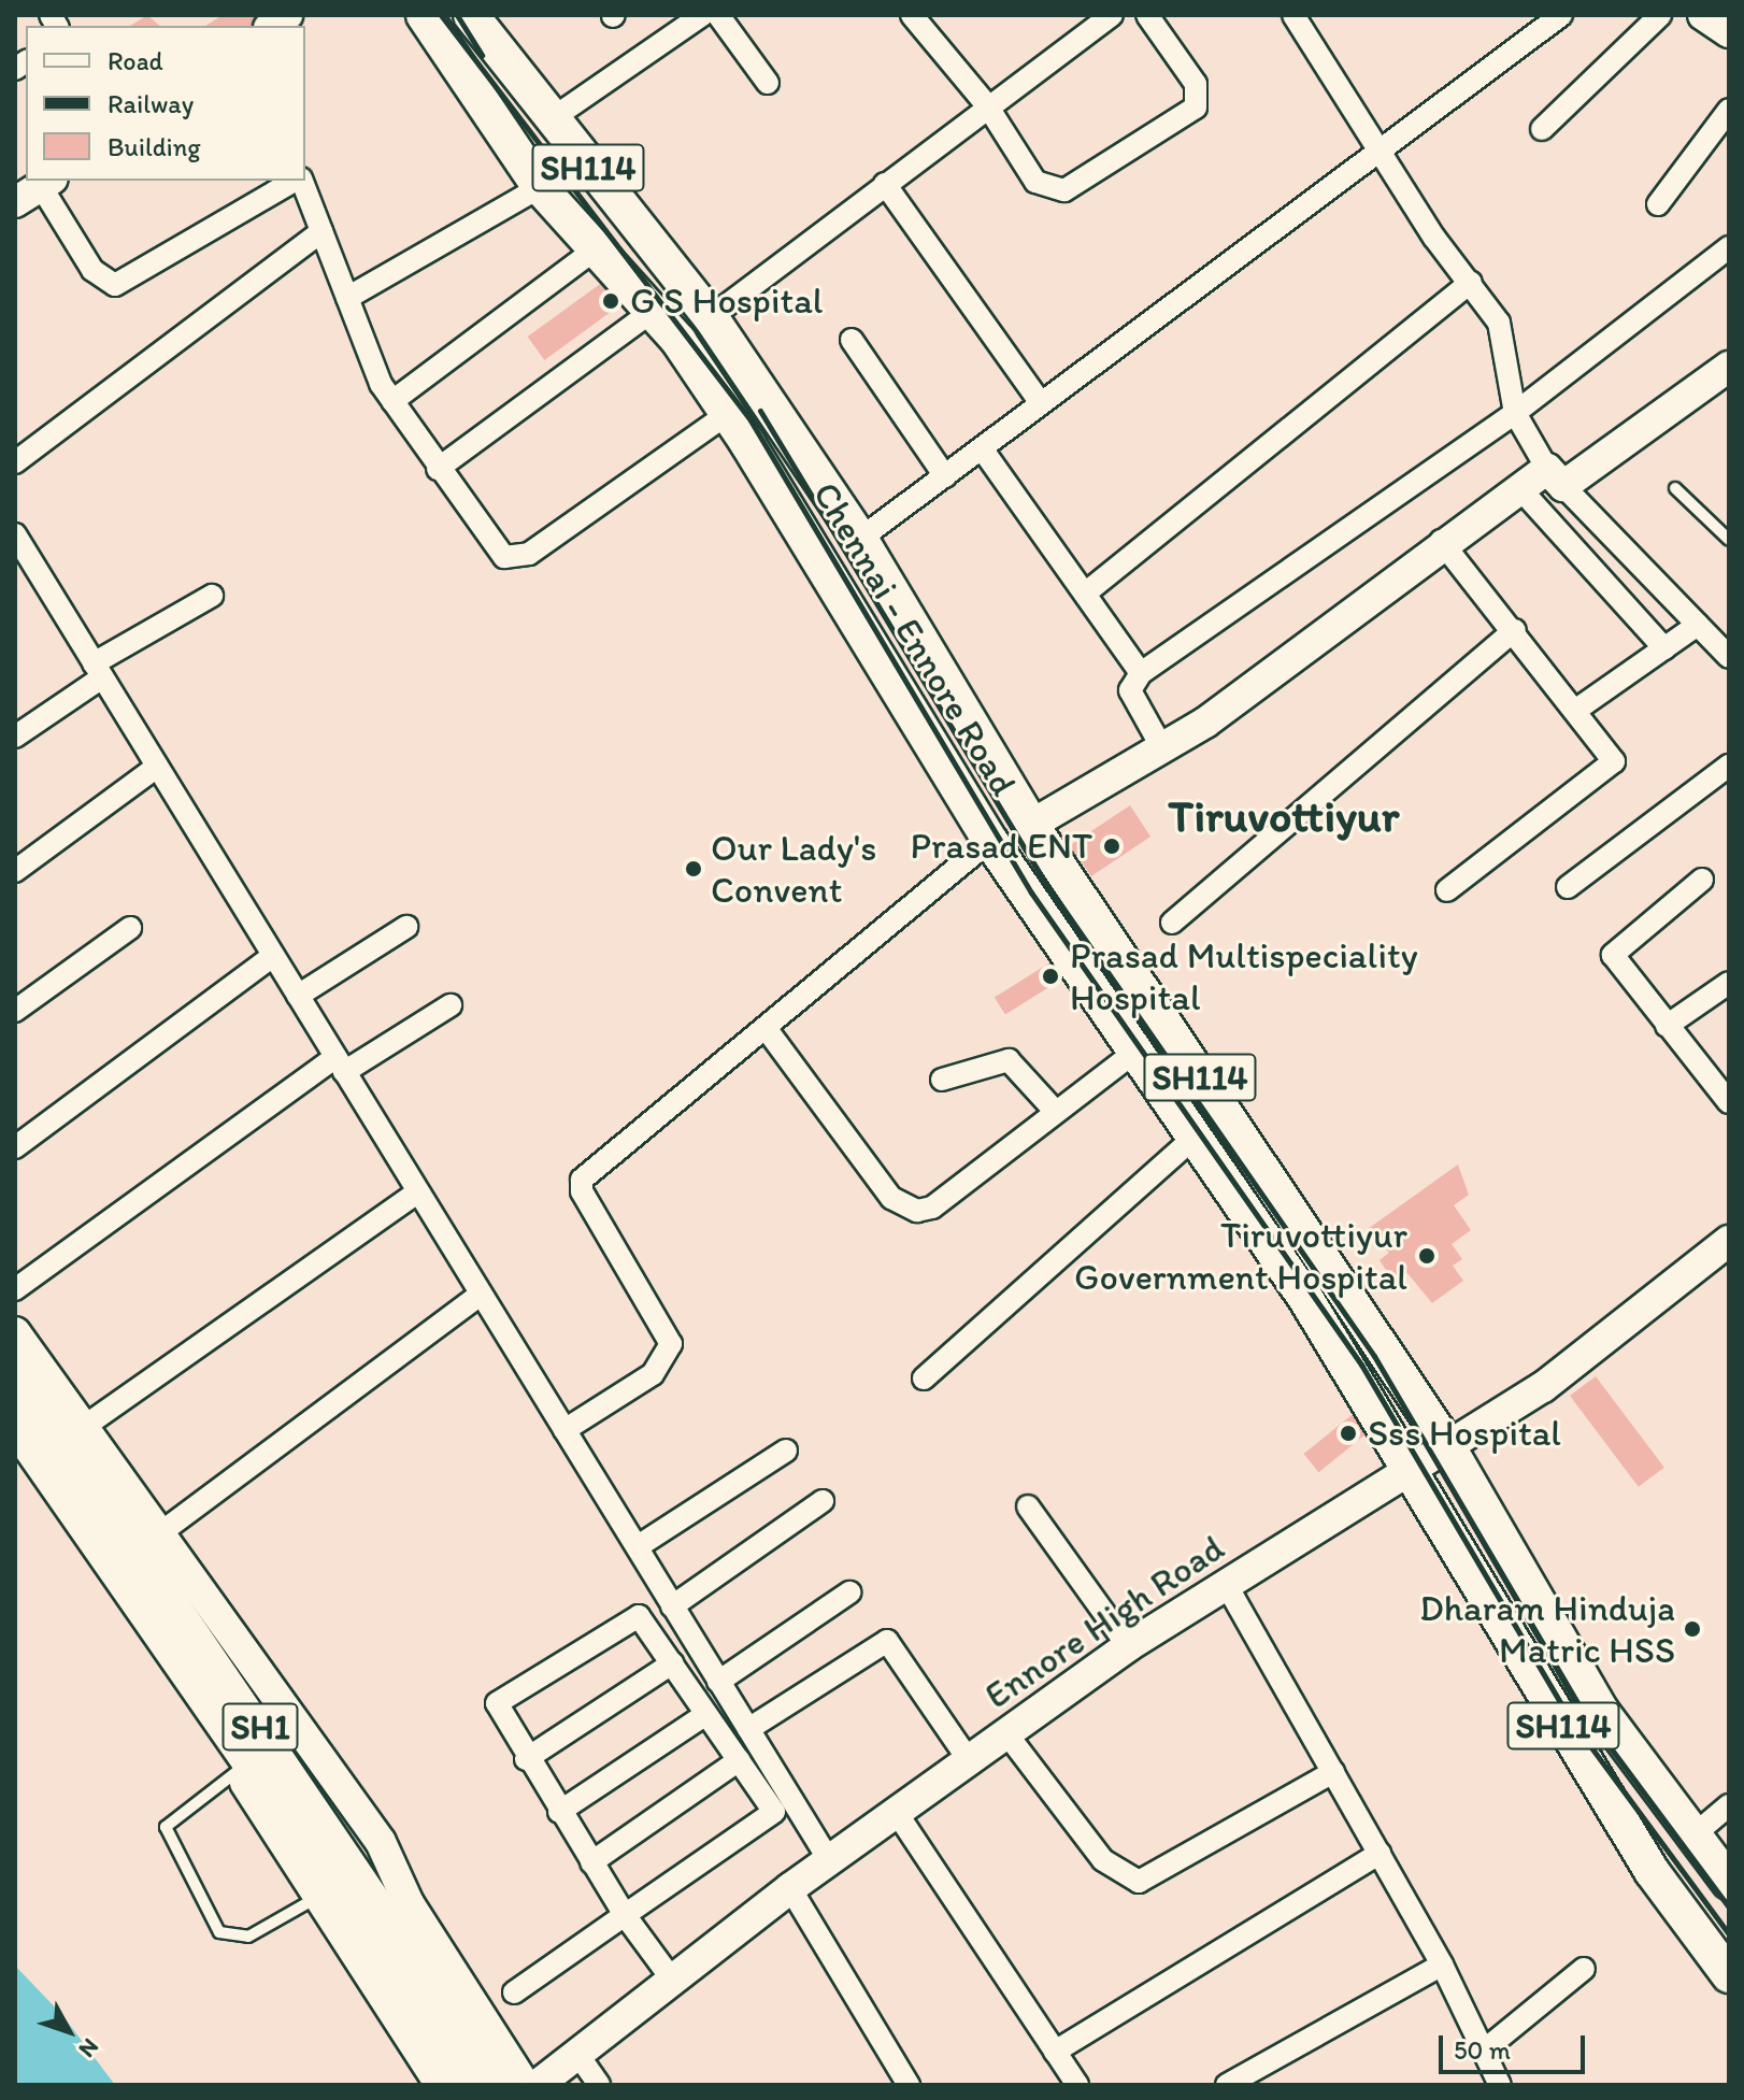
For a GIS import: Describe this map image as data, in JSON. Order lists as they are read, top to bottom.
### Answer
{
  "streets": {
    "main road": ["SH114", "Chennai - Ennore Road", "SH1"],
    "street": ["Ennore High Road"]
  },
  "crossings": [
    ["Chennai - Ennore Road", "Ennore High Road"]
  ],
  "districts": ["Tiruvottiyur"],
  "places": [
    "G S Hospital",
    "Prasad ENT",
    "Our Lady's Convent",
    "Prasad Multispeciality Hospital",
    "Tiruvottiyur Government Hospital",
    "Sss Hospital",
    "Dharam Hinduja Matric HSS"
  ],
  "legend": ["Road", "Railway", "Building"],
  "scale_bar": "50 m",
  "north": "bottom right"
}
